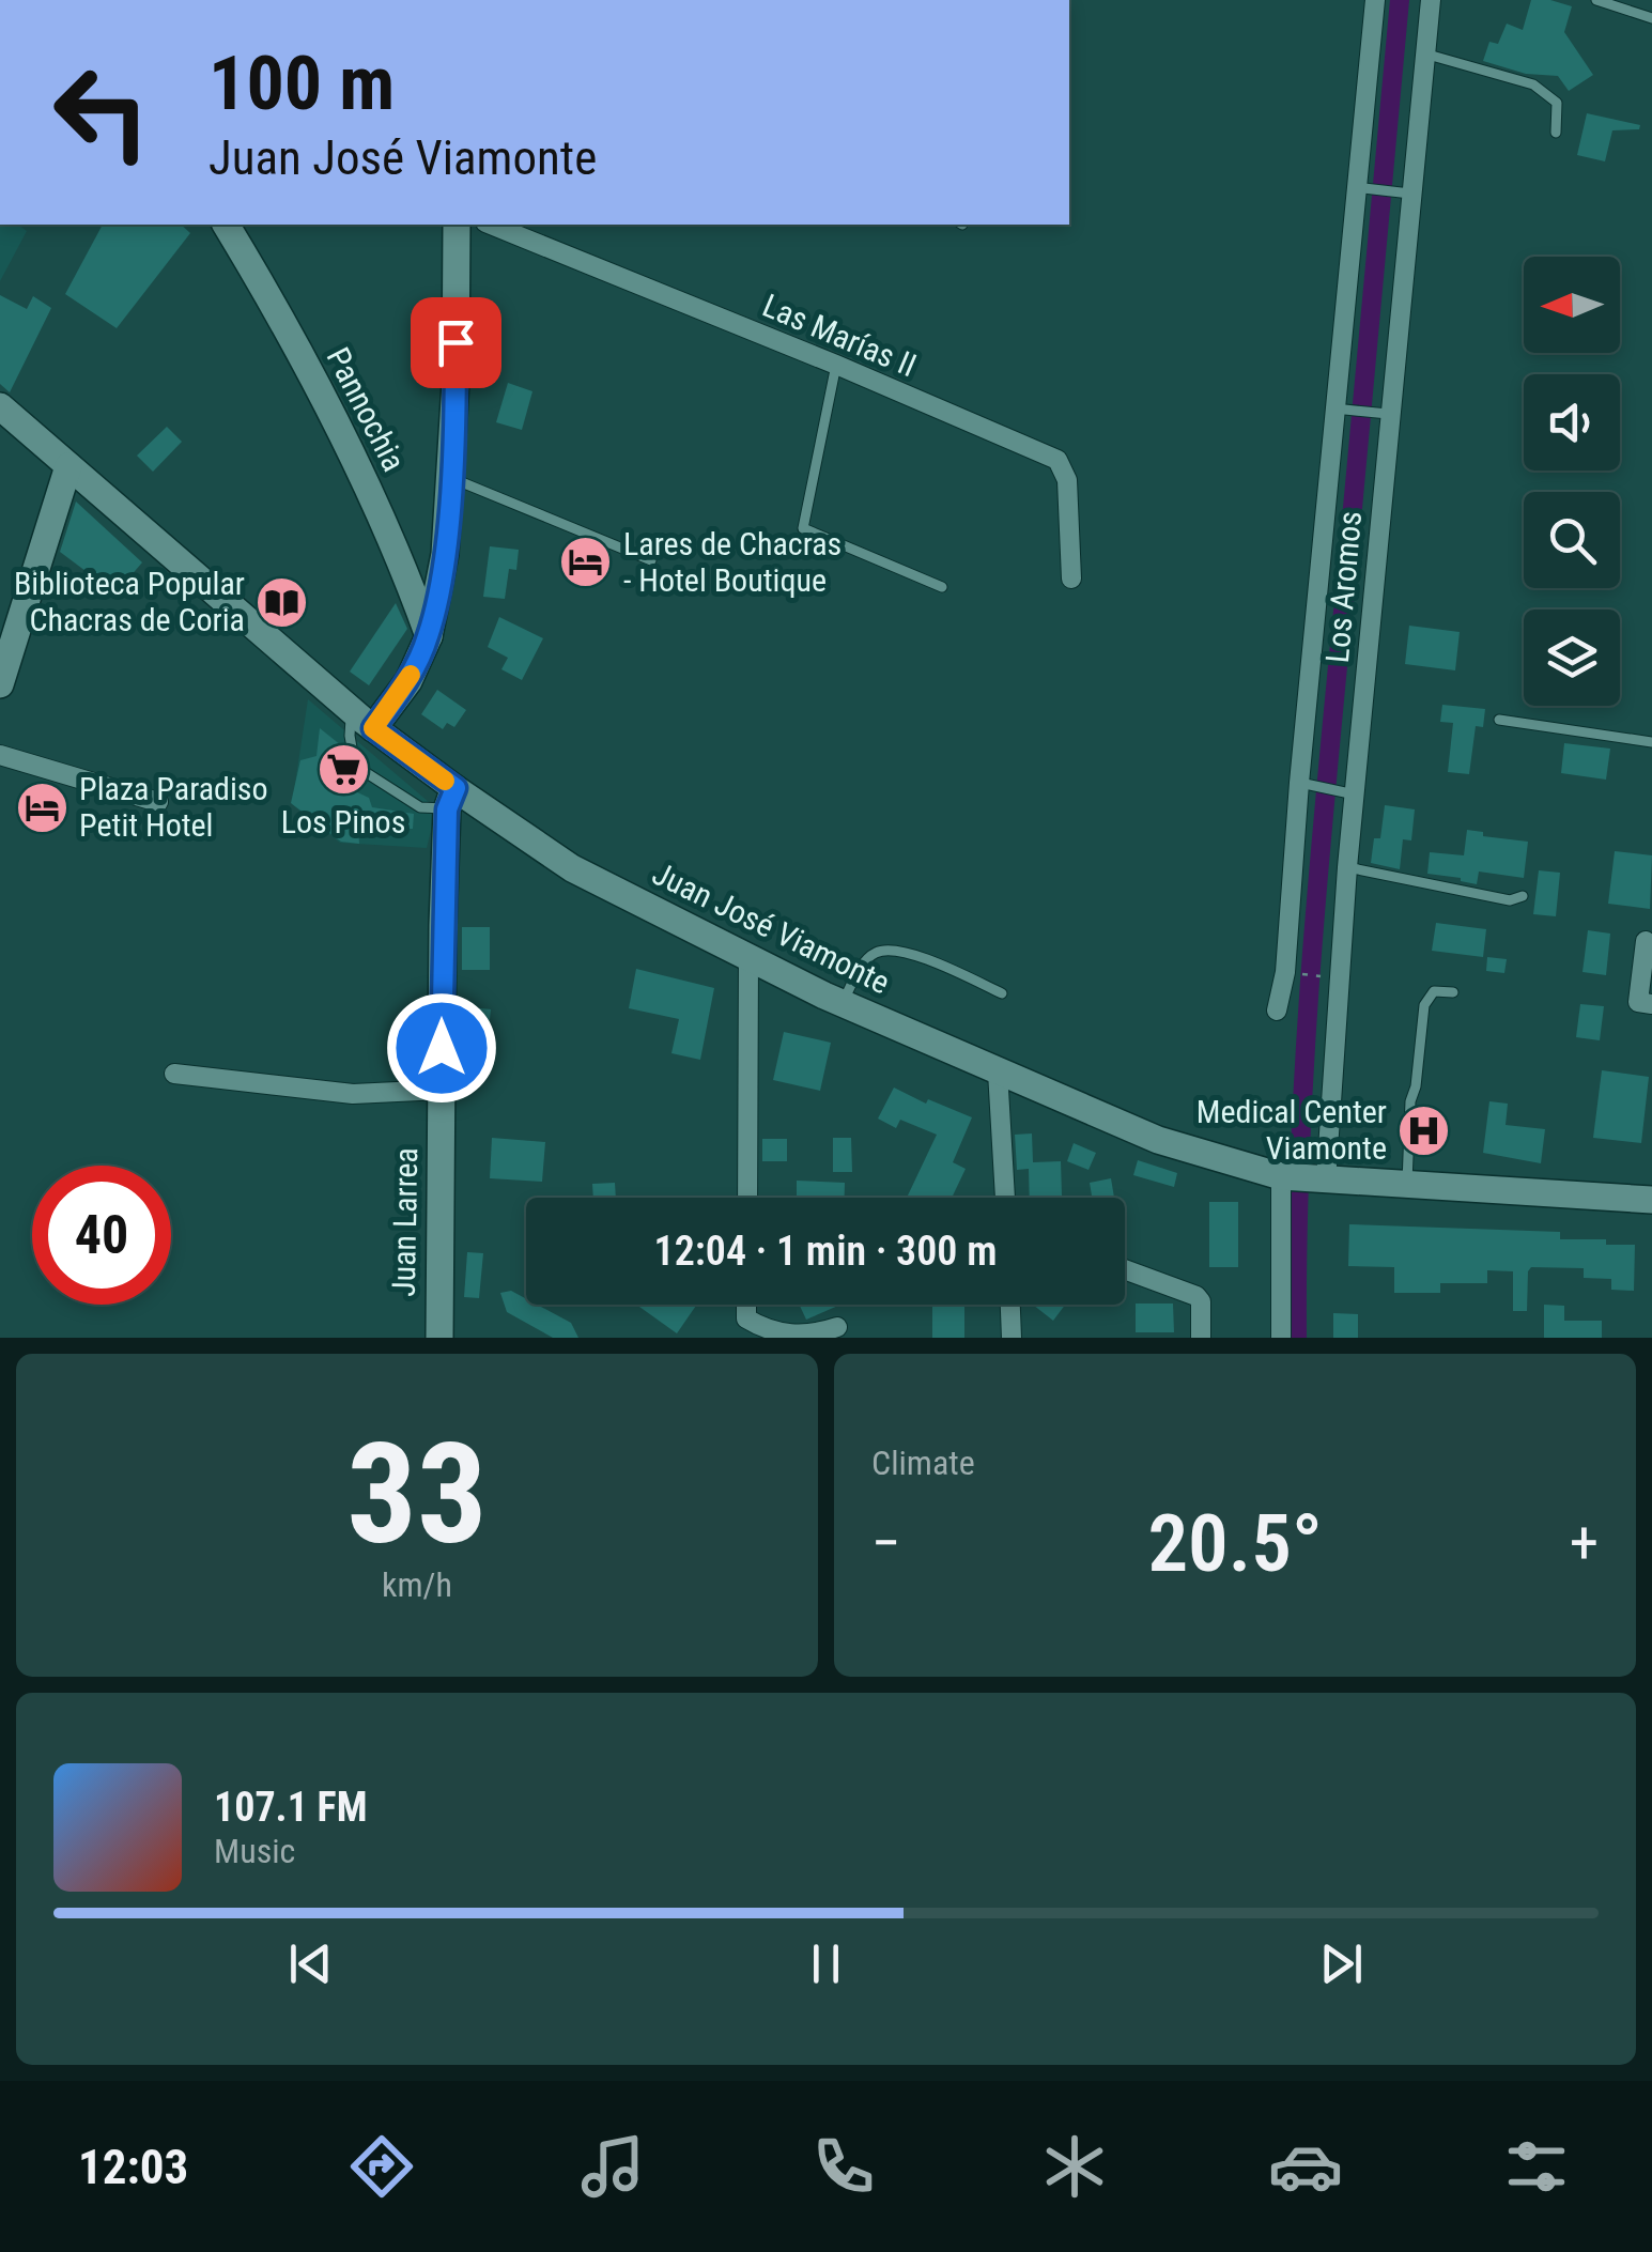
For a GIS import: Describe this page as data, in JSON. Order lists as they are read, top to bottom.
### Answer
{
  "streets": {
    "main road": ["Pannochia", "Juan José Viamonte", "Juan Larrea"],
    "street": ["Las Marías II", "Los Aromos"]
  },
  "crossings": [
    ["Los Aromos", "Juan José Viamonte"],
    ["Juan José Viamonte", "Juan Larrea"]
  ],
  "places": {
    "hotel": ["Lares de Chacras - Hotel Boutique", "Plaza Paradiso Petit Hotel"],
    "library": ["Biblioteca Popular Chacras de Coria"],
    "supermarket": ["Los Pinos"],
    "hospital": ["Medical Center Viamonte"]
  },
  "north": "left",
  "page": {
    "turn": ["100 m", "Juan José Viamonte"],
    "limit": "40",
    "trip": "12:04 · 1 min · 300 m",
    "tile": [
      ["33", "km/h"],
      "Climate"
    ],
    "heat": ["−", "20.5°", "+"],
    "song": ["107.1 FM", "Music"],
    "tabs": "12:03"
  }
}
